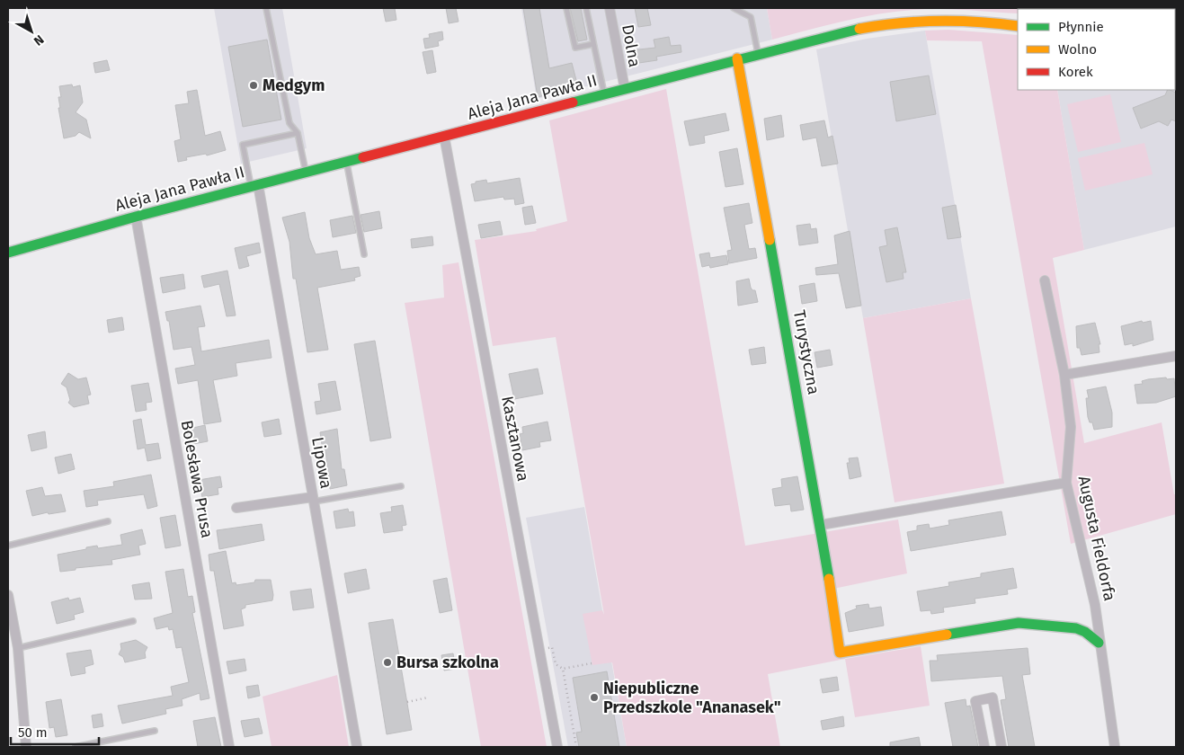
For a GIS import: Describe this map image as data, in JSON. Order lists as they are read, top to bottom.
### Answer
{
  "streets": {
    "street": [
      "Dolna",
      "Aleja Jana Pawła II",
      "Turystyczna",
      "Kasztanowa",
      "Lipowa",
      "Bolesława Prusa",
      "Augusta Fieldorfa"
    ]
  },
  "crossings": [
    ["Dolna", "Aleja Jana Pawła II"],
    ["Aleja Jana Pawła II", "Turystyczna"],
    ["Aleja Jana Pawła II", "Kasztanowa"],
    ["Aleja Jana Pawła II", "Lipowa"],
    ["Aleja Jana Pawła II", "Bolesława Prusa"],
    ["Turystyczna", "Augusta Fieldorfa"]
  ],
  "places": ["Medgym", "Bursa szkolna", "Niepubliczne Przedszkole \"Ananasek\""],
  "legend": ["Płynnie", "Wolno", "Korek"],
  "scale_bar": "50 m",
  "north": "bottom right"
}
